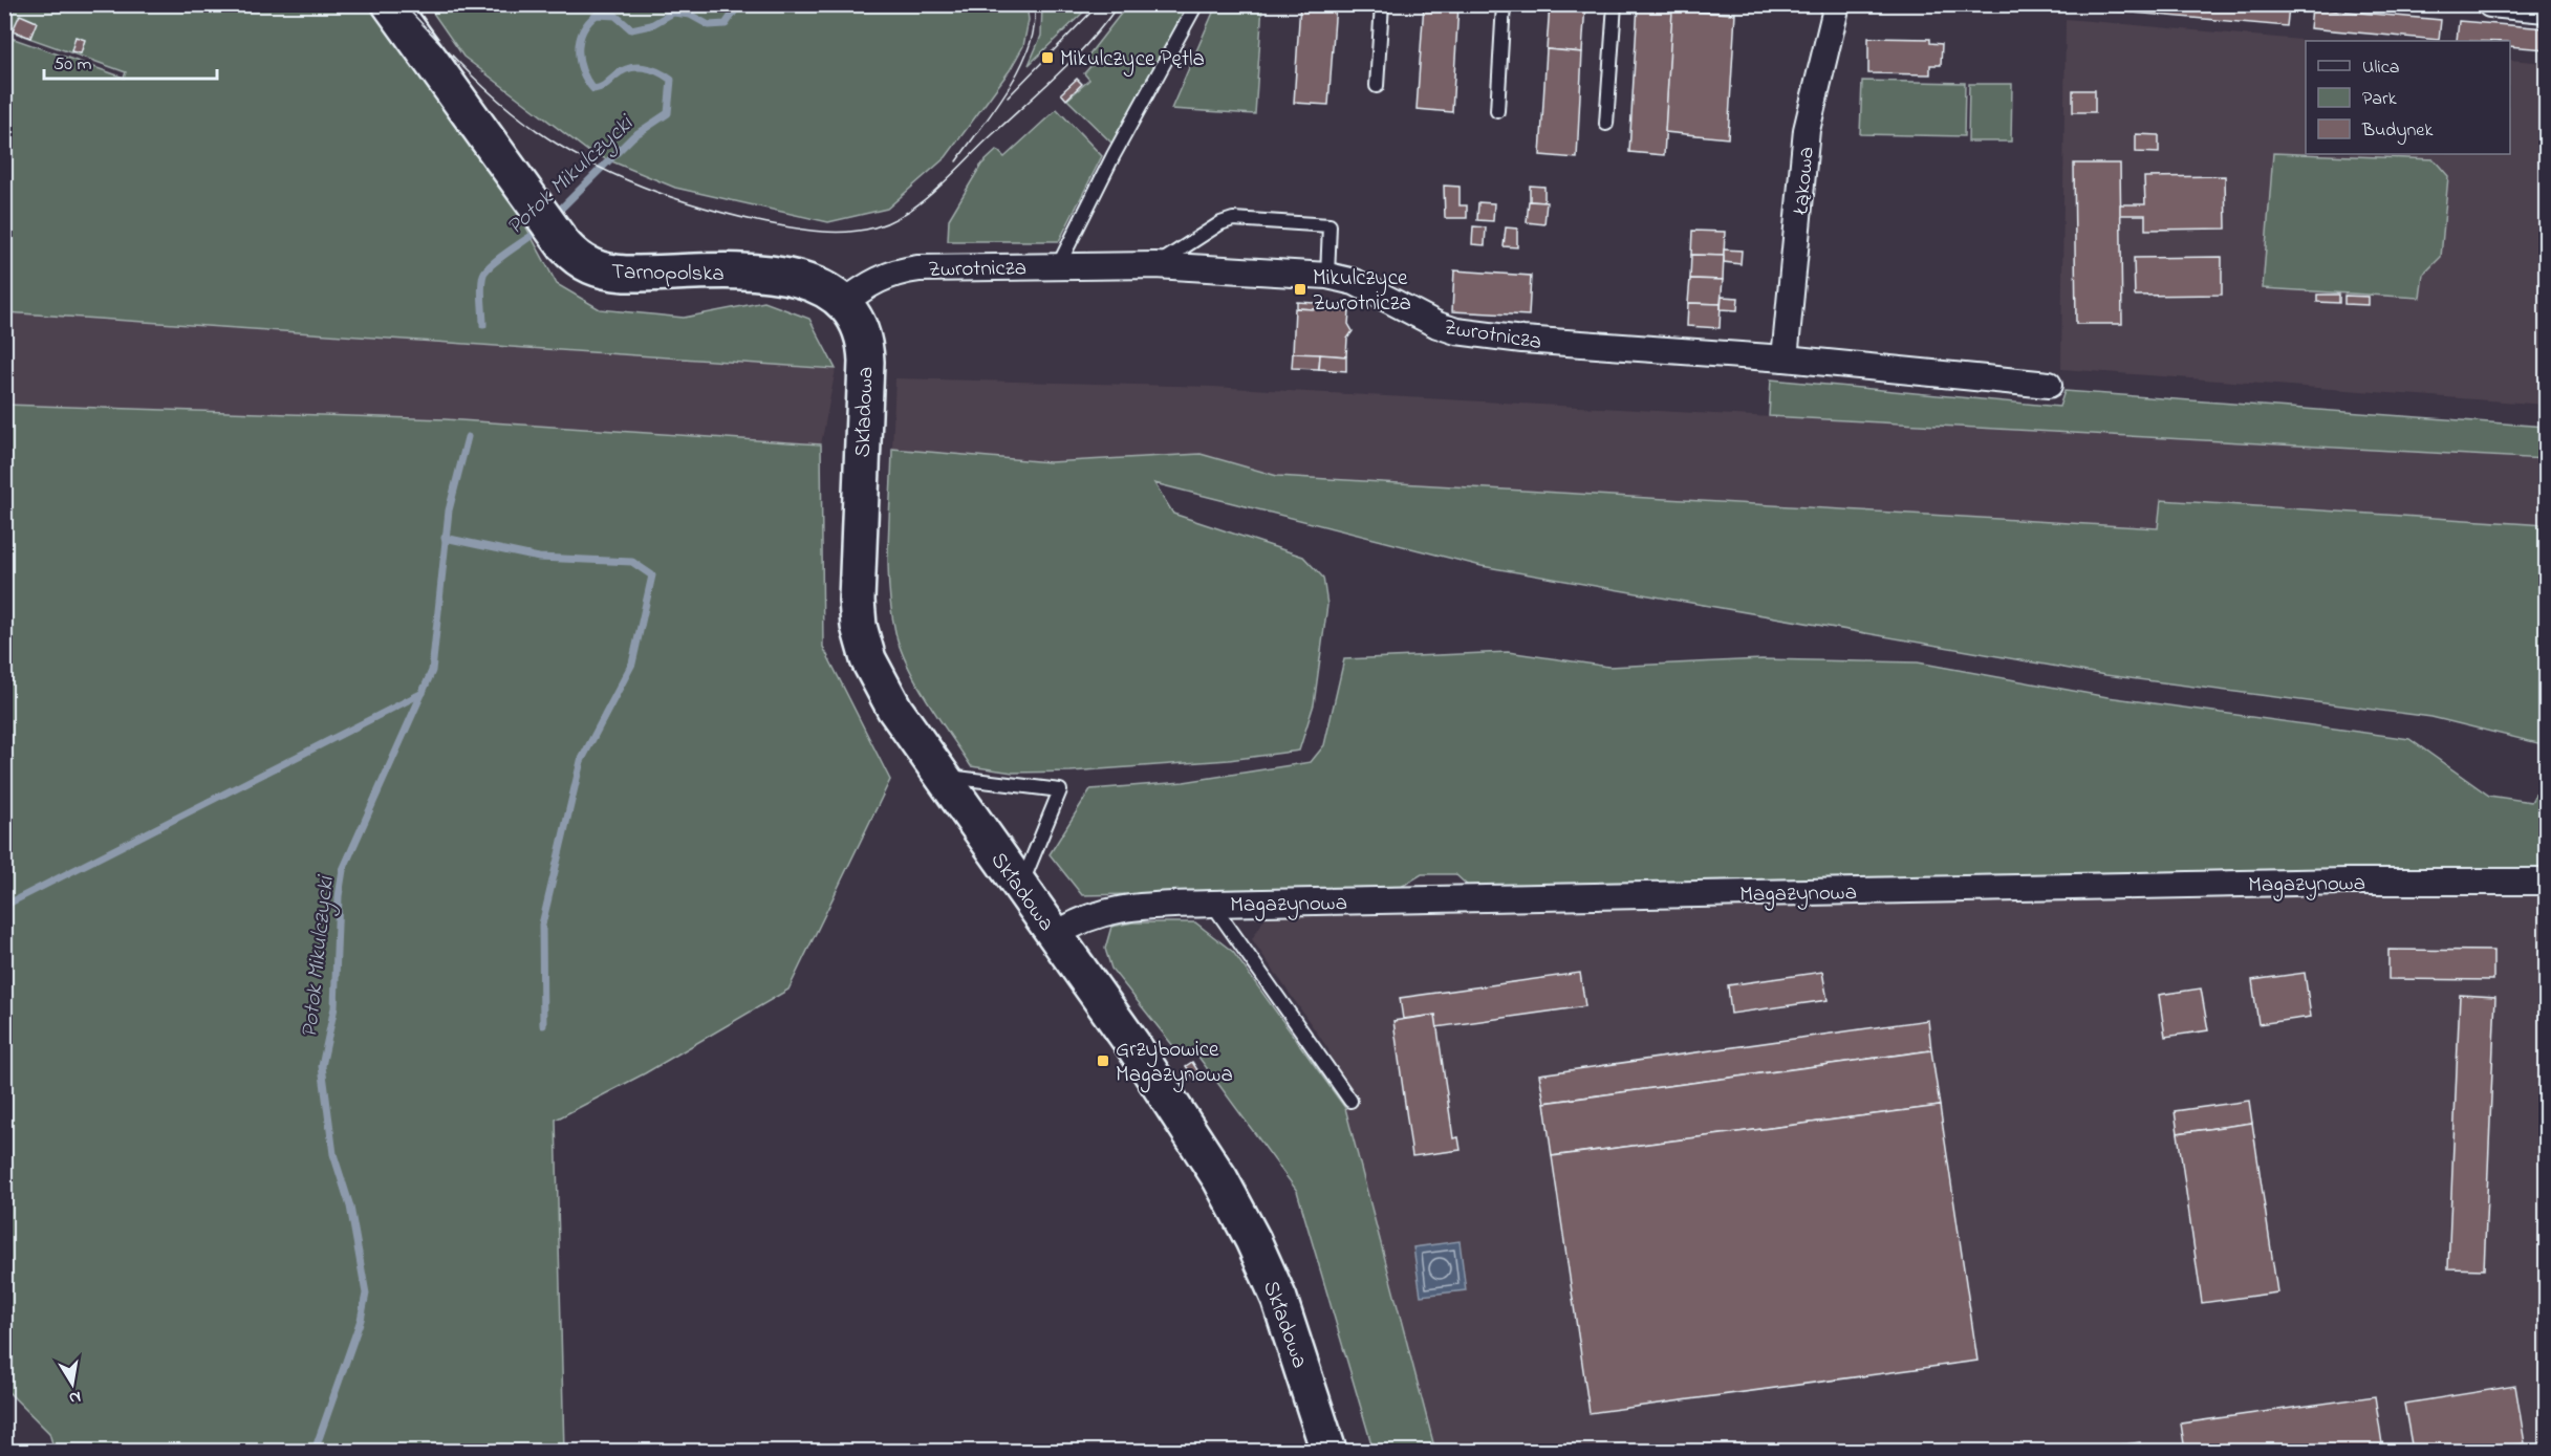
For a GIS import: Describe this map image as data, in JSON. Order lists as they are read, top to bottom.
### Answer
{
  "streets": {
    "main road": ["Tarnopolska", "Składowa"],
    "street": ["Łąkowa", "Zwrotnicza", "Magazynowa"]
  },
  "crossings": [
    ["Łąkowa", "Zwrotnicza"],
    ["Zwrotnicza", "Tarnopolska"],
    ["Zwrotnicza", "Składowa"],
    ["Tarnopolska", "Składowa"],
    ["Składowa", "Magazynowa"]
  ],
  "water": ["Potok Mikulczycki"],
  "places": {
    "transit": ["Mikulczyce Pętla", "Mikulczyce Zwrotnicza", "Grzybowice Magazynowa"]
  },
  "legend": ["Ulica", "Park", "Budynek"],
  "scale_bar": "50 m",
  "north": "bottom"
}
